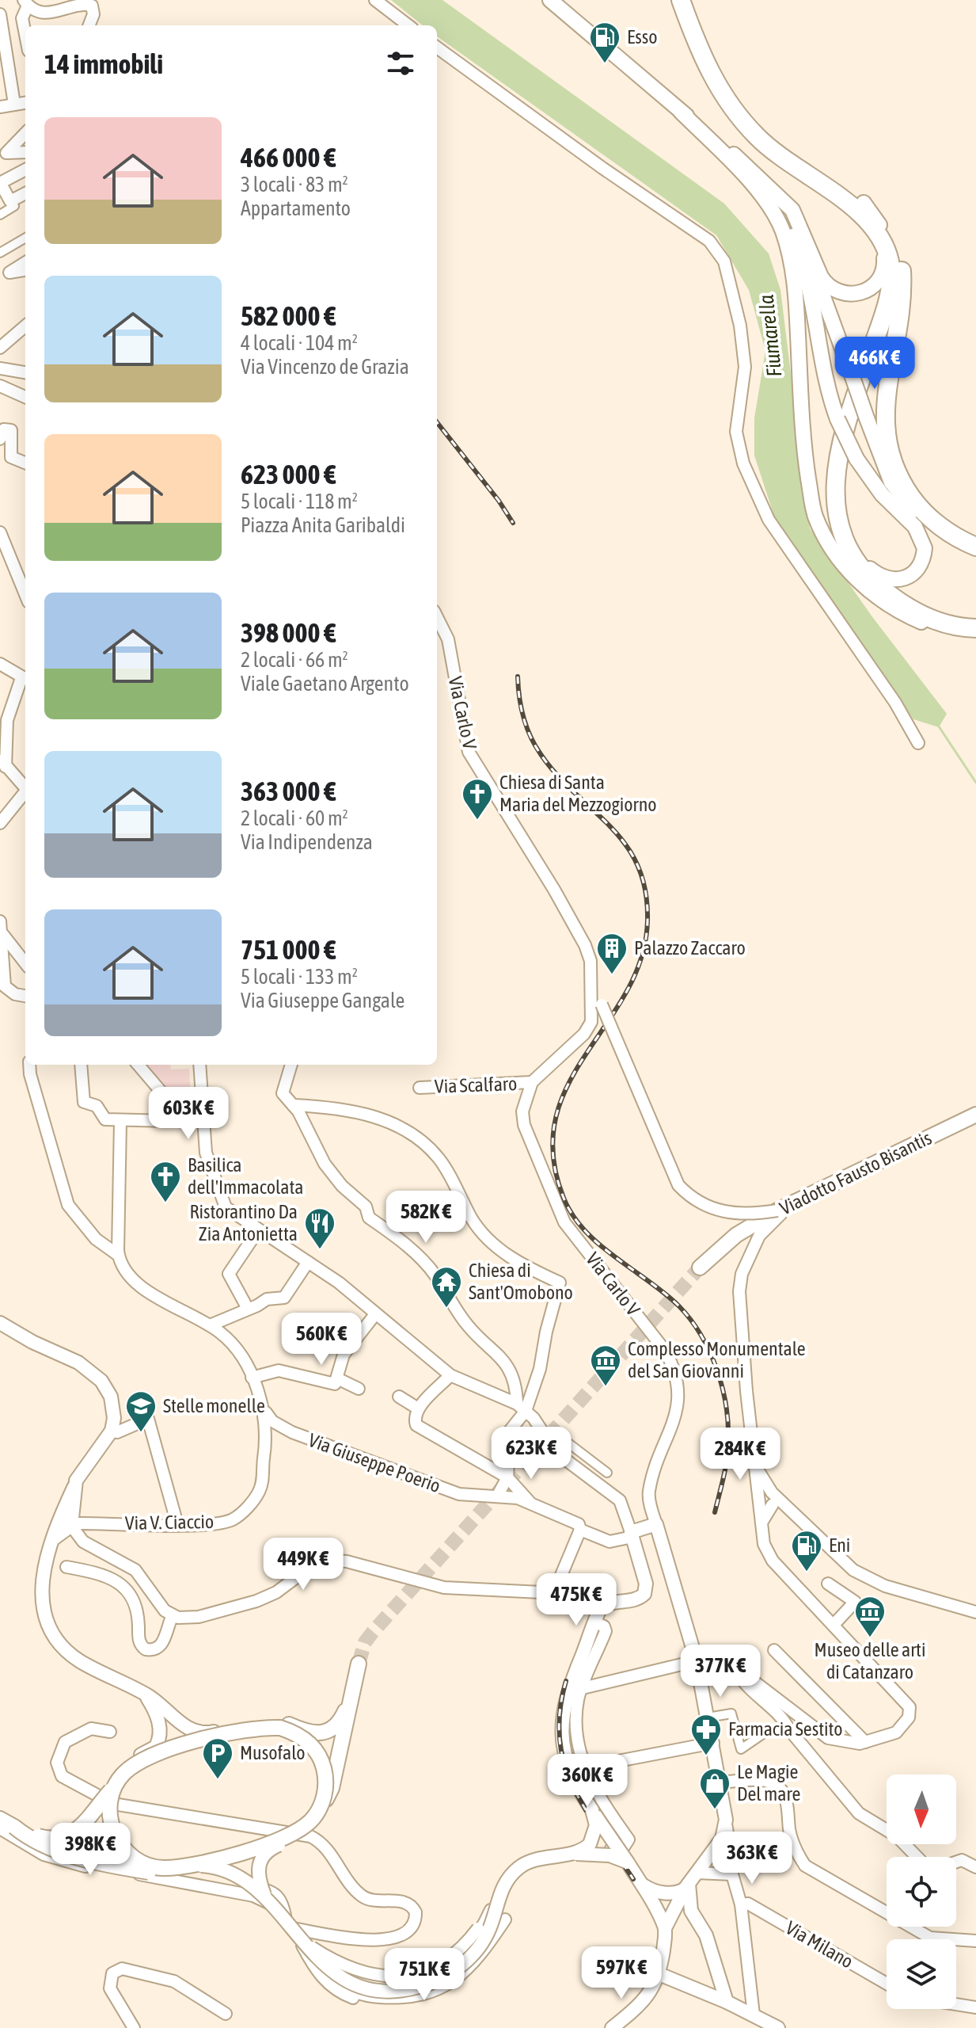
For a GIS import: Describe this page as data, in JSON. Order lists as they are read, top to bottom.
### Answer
{
  "streets": {
    "main road": ["Viadotto Fausto Bisantis"],
    "street": [
      "Via Carlo V",
      "Via Scalfaro",
      "Via Giuseppe Poerio",
      "Via V. Ciaccio",
      "Via Milano"
    ]
  },
  "crossings": [
    ["Via Carlo V", "Via Scalfaro"],
    ["Via Giuseppe Poerio", "Via V. Ciaccio"]
  ],
  "water": ["Fiumarella"],
  "places": {
    "fuel station": ["Esso", "Eni"],
    "church": ["Chiesa di Santa Maria del Mezzogiorno", "Basilica dell'Immacolata"],
    "building": ["Palazzo Zaccaro"],
    "restaurant": ["Ristorantino Da Zia Antonietta"],
    "temple": ["Chiesa di Sant'Omobono"],
    "museum": ["Complesso Monumentale del San Giovanni", "Museo delle arti di Catanzaro"],
    "school or university": ["Stelle monelle"],
    "pharmacy": ["Farmacia Sestito"],
    "parking": ["Musofalo"],
    "shop": ["Le Magie Del mare"]
  },
  "north": "bottom",
  "page": {
    "heading": "14 immobili",
    "list": [
      {
        "name": "466 000 €",
        "note": "3 locali · 83 m² · Appartamento"
      },
      {
        "name": "582 000 €",
        "note": "4 locali · 104 m² · Via Vincenzo de Grazia"
      },
      {
        "name": "623 000 €",
        "note": "5 locali · 118 m² · Piazza Anita Garibaldi"
      },
      {
        "name": "398 000 €",
        "note": "2 locali · 66 m² · Viale Gaetano Argento"
      },
      {
        "name": "363 000 €",
        "note": "2 locali · 60 m² · Via Indipendenza"
      },
      {
        "name": "751 000 €",
        "note": "5 locali · 133 m² · Via Giuseppe Gangale"
      }
    ],
    "price": [
      "466K €",
      "603K €",
      "582K €",
      "560K €",
      "623K €",
      "284K €",
      "449K €",
      "475K €",
      "377K €",
      "360K €",
      "398K €",
      "363K €",
      "597K €",
      "751K €"
    ]
  }
}
